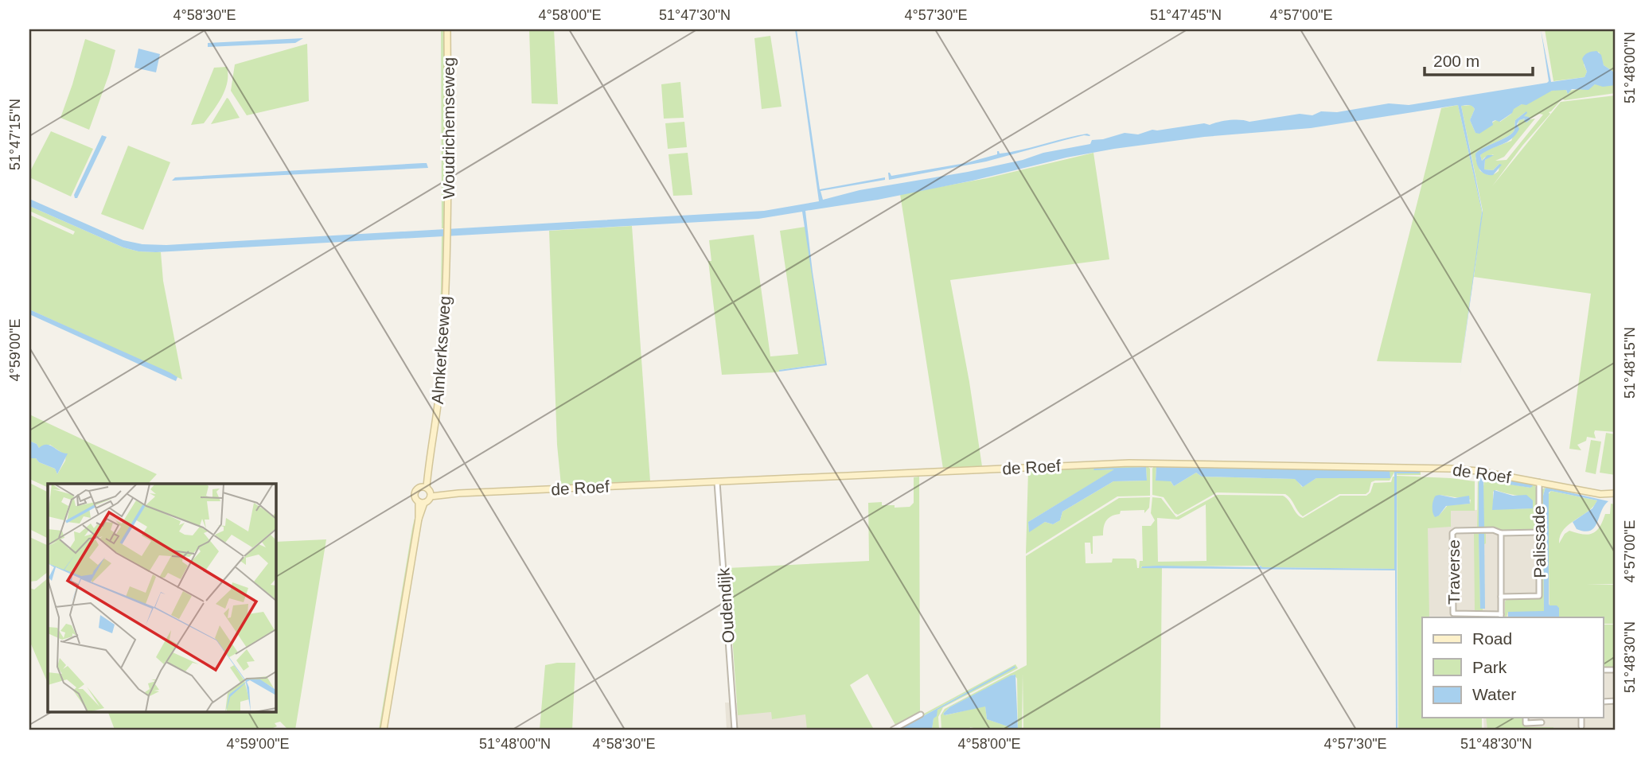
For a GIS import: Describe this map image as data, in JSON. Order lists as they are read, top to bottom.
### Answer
{
  "streets": {
    "street": [
      "Woudrichemseweg",
      "Almkerkseweg",
      "de Roef",
      "Palissade",
      "Traverse",
      "Oudendijk"
    ]
  },
  "crossings": [
    ["Woudrichemseweg", "Almkerkseweg"],
    ["Almkerkseweg", "de Roef"],
    ["de Roef", "Palissade"],
    ["de Roef", "Oudendijk"]
  ],
  "legend": ["Road", "Park", "Water"],
  "scale_bar": "200 m",
  "coordinates": [
    "4°58'30\"E",
    "4°58'00\"E",
    "51°47'30\"N",
    "4°57'30\"E",
    "51°47'45\"N",
    "4°57'00\"E",
    "51°48'00\"N",
    "51°47'15\"N",
    "4°59'00\"E",
    "51°48'15\"N",
    "51°48'30\"N"
  ]
}
